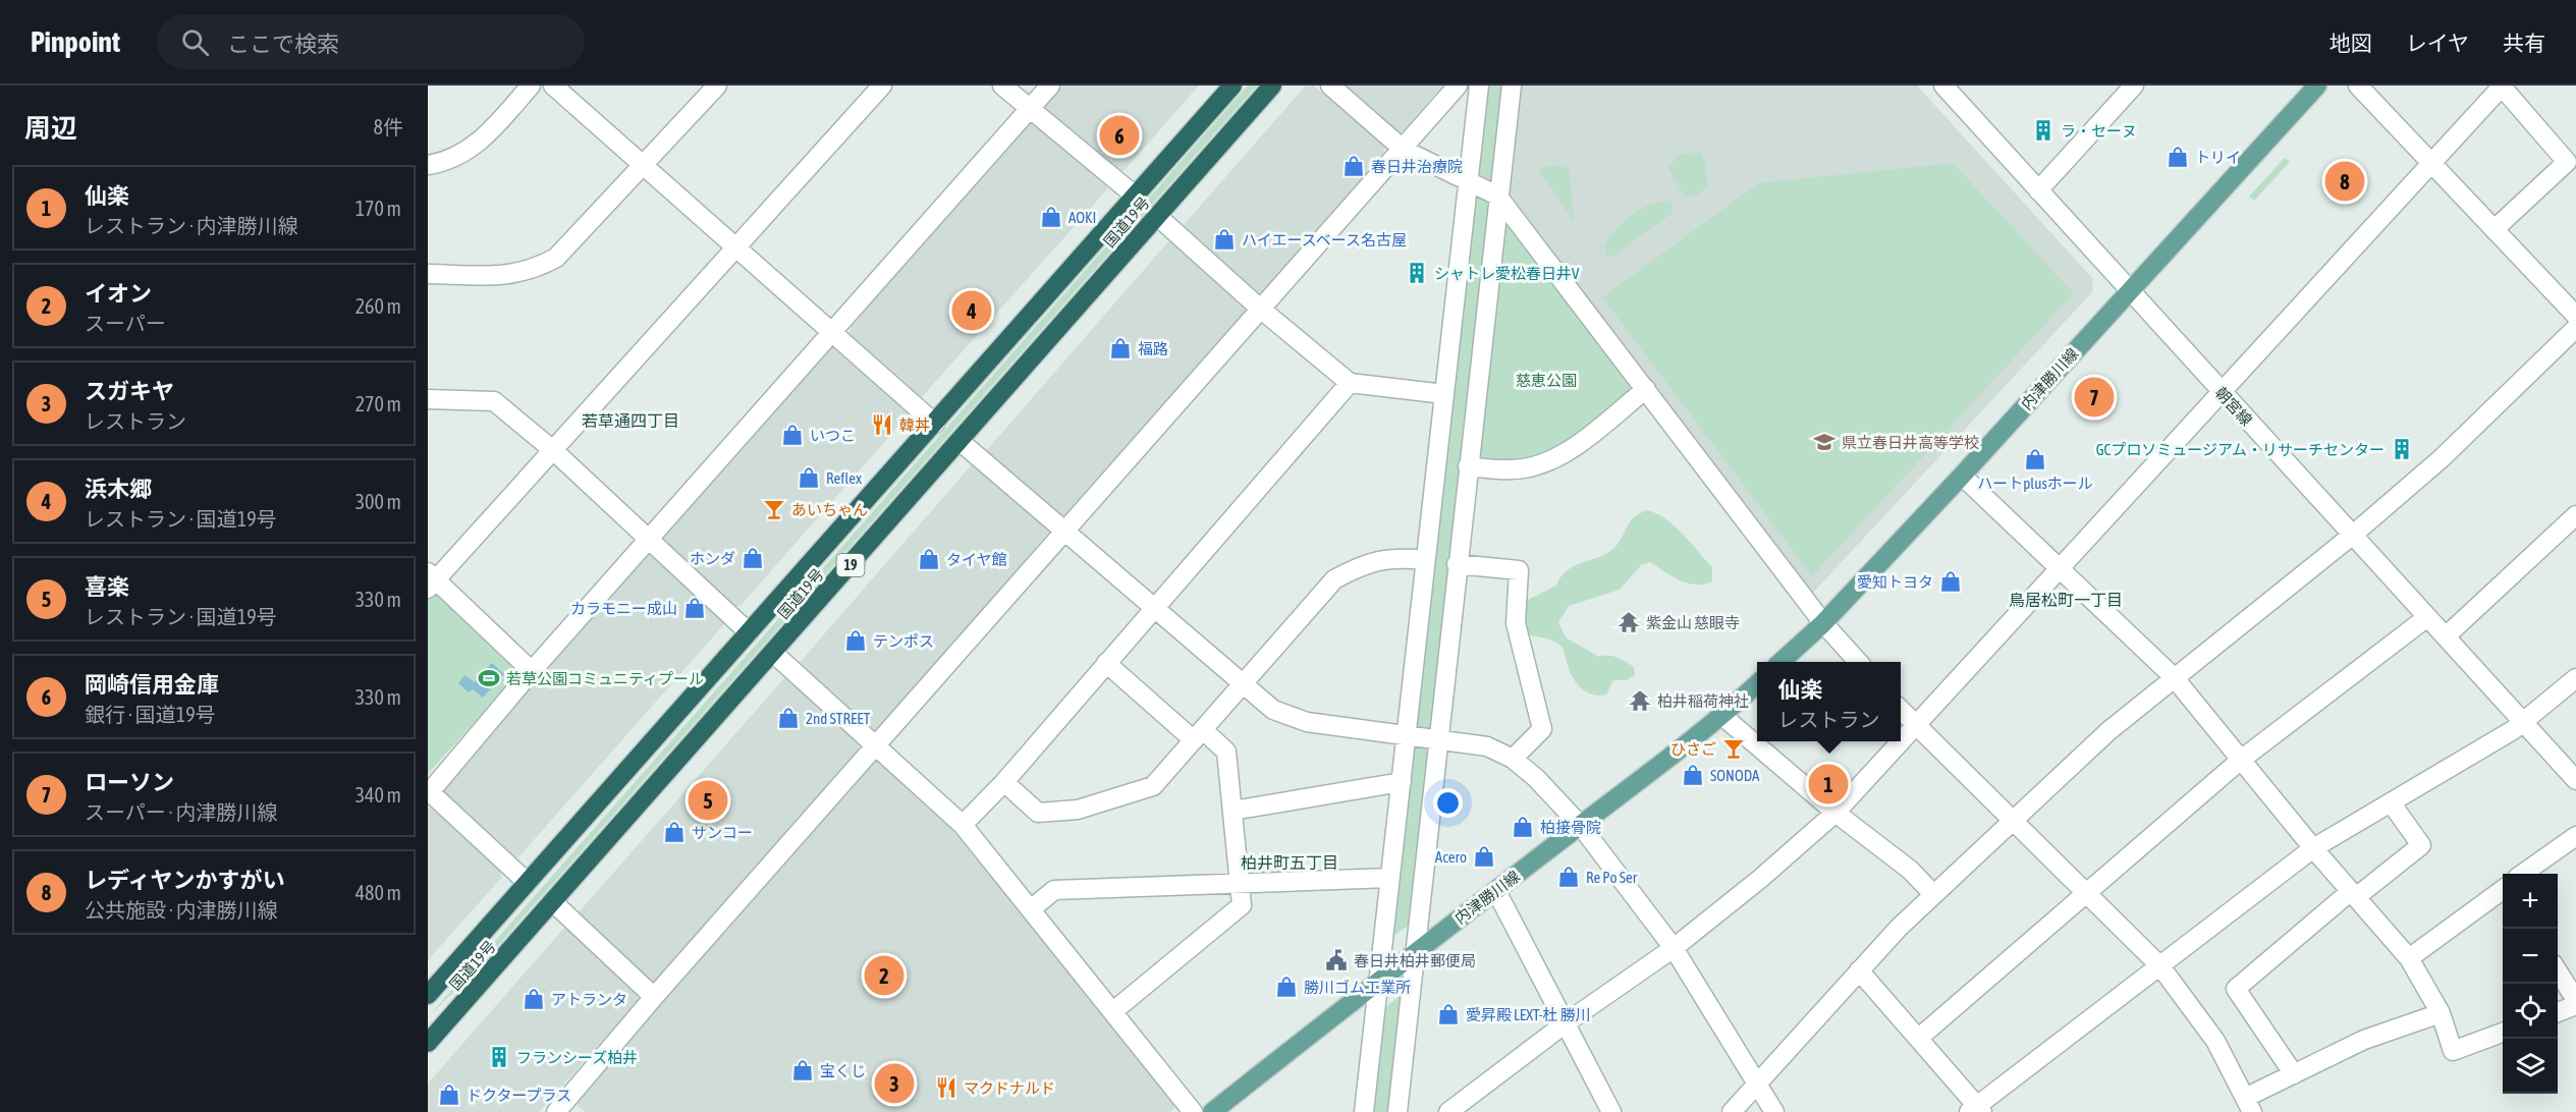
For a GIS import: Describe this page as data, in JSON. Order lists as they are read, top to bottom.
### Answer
{
  "streets": {
    "highway": ["国道19号", "19"],
    "main road": ["内津勝川線"],
    "street": ["朝宮線"]
  },
  "crossings": [
    ["内津勝川線", "朝宮線"]
  ],
  "districts": ["若草通四丁目", "鳥居松町一丁目", "柏井町五丁目"],
  "parks": ["慈恵公園"],
  "places": {
    "building": [
      "ラ・セーヌ",
      "シャトレ愛松春日井V",
      "GCプロソミュージアム・リサーチセンター",
      "フランシーズ柏井"
    ],
    "shop": [
      "トリイ",
      "春日井治療院",
      "AOKI",
      "ハイエースベース名古屋",
      "福路",
      "いつこ",
      "ハートplusホール",
      "Reflex",
      "ホンダ",
      "タイヤ館",
      "愛知トヨタ",
      "カラモニー成山",
      "テンポス",
      "2nd STREET",
      "SONODA",
      "柏接骨院",
      "サンコー",
      "Acero",
      "Re Po Ser",
      "勝川ゴム工業所",
      "アトランタ",
      "愛昇殿 LEXT-杜 勝川",
      "宝くじ",
      "ドクタープラス"
    ],
    "restaurant": ["韓丼", "マクドナルド"],
    "school or university": ["県立春日井高等学校"],
    "bar": ["あいちゃん", "ひさご"],
    "temple": ["紫金山 慈眼寺", "柏井稲荷神社"],
    "sports": ["若草公園コミュニティプール"],
    "public building": ["春日井柏井郵便局"]
  },
  "page": {
    "header": "Pinpoint",
    "search": "ここで検索",
    "nav": ["地図", "レイヤ", "共有"],
    "heading": ["周辺", "8件"],
    "pins": [
      "6",
      "8",
      "4",
      "7",
      "1",
      "5",
      "2",
      "3"
    ],
    "list": [
      {
        "mark": "1",
        "name": "仙楽",
        "note": "レストラン · 内津勝川線",
        "value": "170 m"
      },
      {
        "mark": "2",
        "name": "イオン",
        "note": "スーパー",
        "value": "260 m"
      },
      {
        "mark": "3",
        "name": "スガキヤ",
        "note": "レストラン",
        "value": "270 m"
      },
      {
        "mark": "4",
        "name": "浜木郷",
        "note": "レストラン · 国道19号",
        "value": "300 m"
      },
      {
        "mark": "5",
        "name": "喜楽",
        "note": "レストラン · 国道19号",
        "value": "330 m"
      },
      {
        "mark": "6",
        "name": "岡崎信用金庫",
        "note": "銀行 · 国道19号",
        "value": "330 m"
      },
      {
        "mark": "7",
        "name": "ローソン",
        "note": "スーパー · 内津勝川線",
        "value": "340 m"
      },
      {
        "mark": "8",
        "name": "レディヤンかすがい",
        "note": "公共施設 · 内津勝川線",
        "value": "480 m"
      }
    ],
    "popup": ["仙楽", "レストラン"],
    "map_buttons": ["+", "−"]
  }
}
